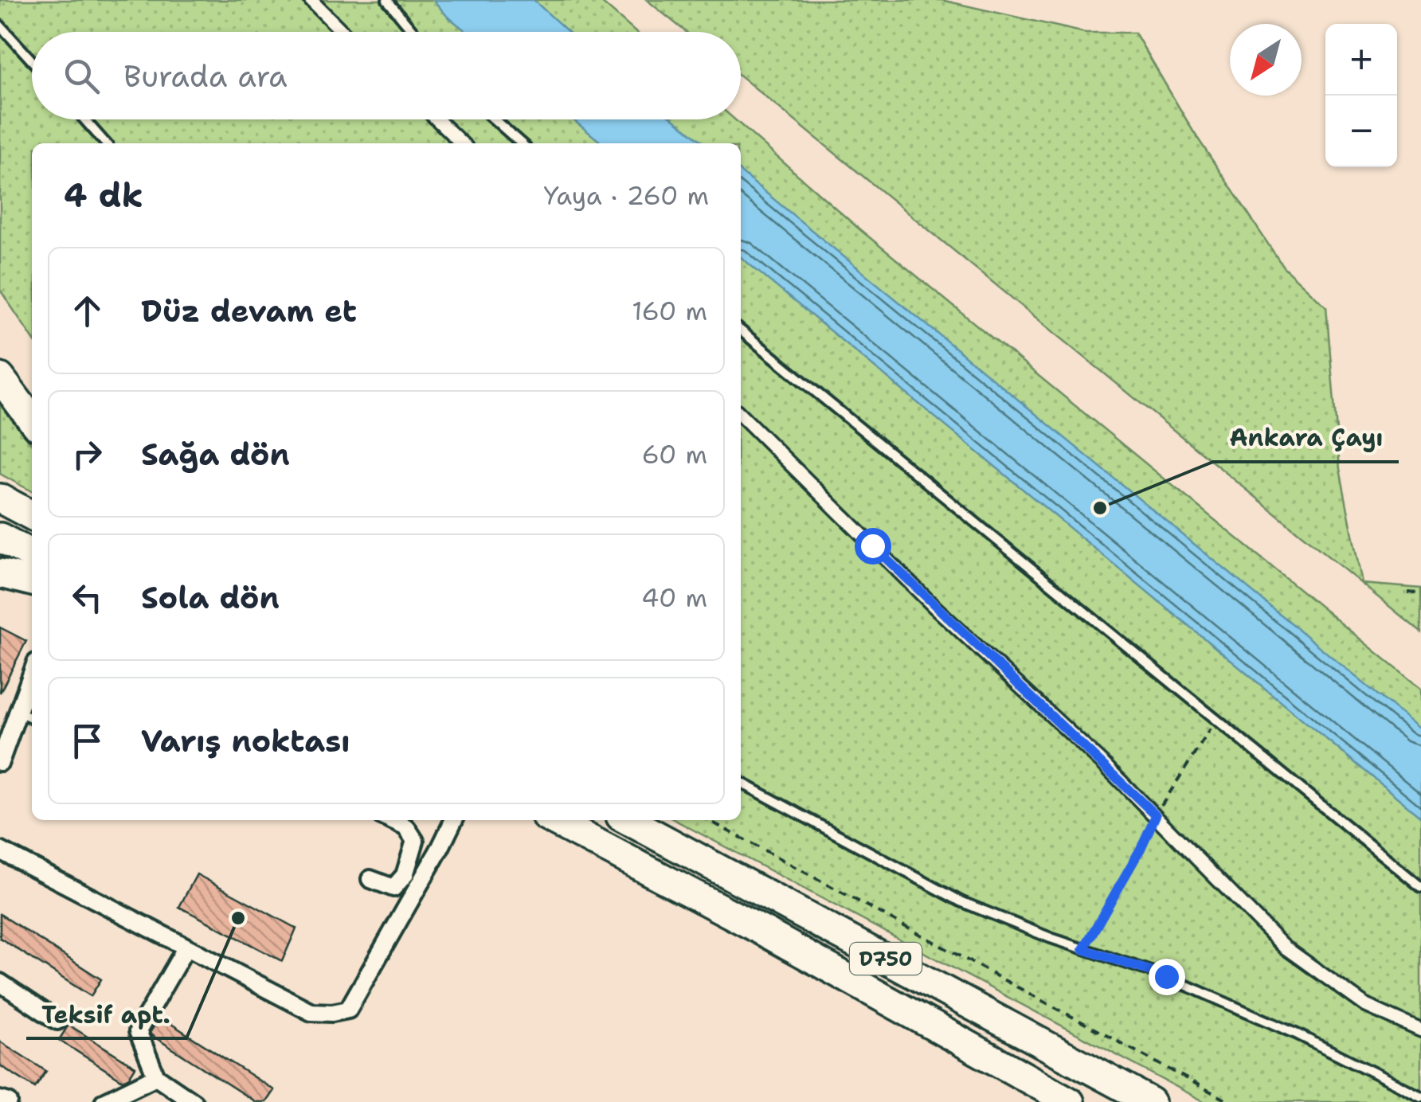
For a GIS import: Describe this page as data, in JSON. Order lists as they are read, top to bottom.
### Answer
{
  "streets": {
    "highway": ["D750"]
  },
  "places": ["Ankara Çayı", "Teksif apt."],
  "north": "bottom left",
  "page": {
    "map_buttons": ["+", "−"],
    "search": "Burada ara",
    "heading": ["4 dk", "Yaya · 260 m"],
    "list": [
      ["Düz devam et", "160 m"],
      ["Sağa dön", "60 m"],
      ["Sola dön", "40 m"],
      "Varış noktası"
    ]
  }
}
